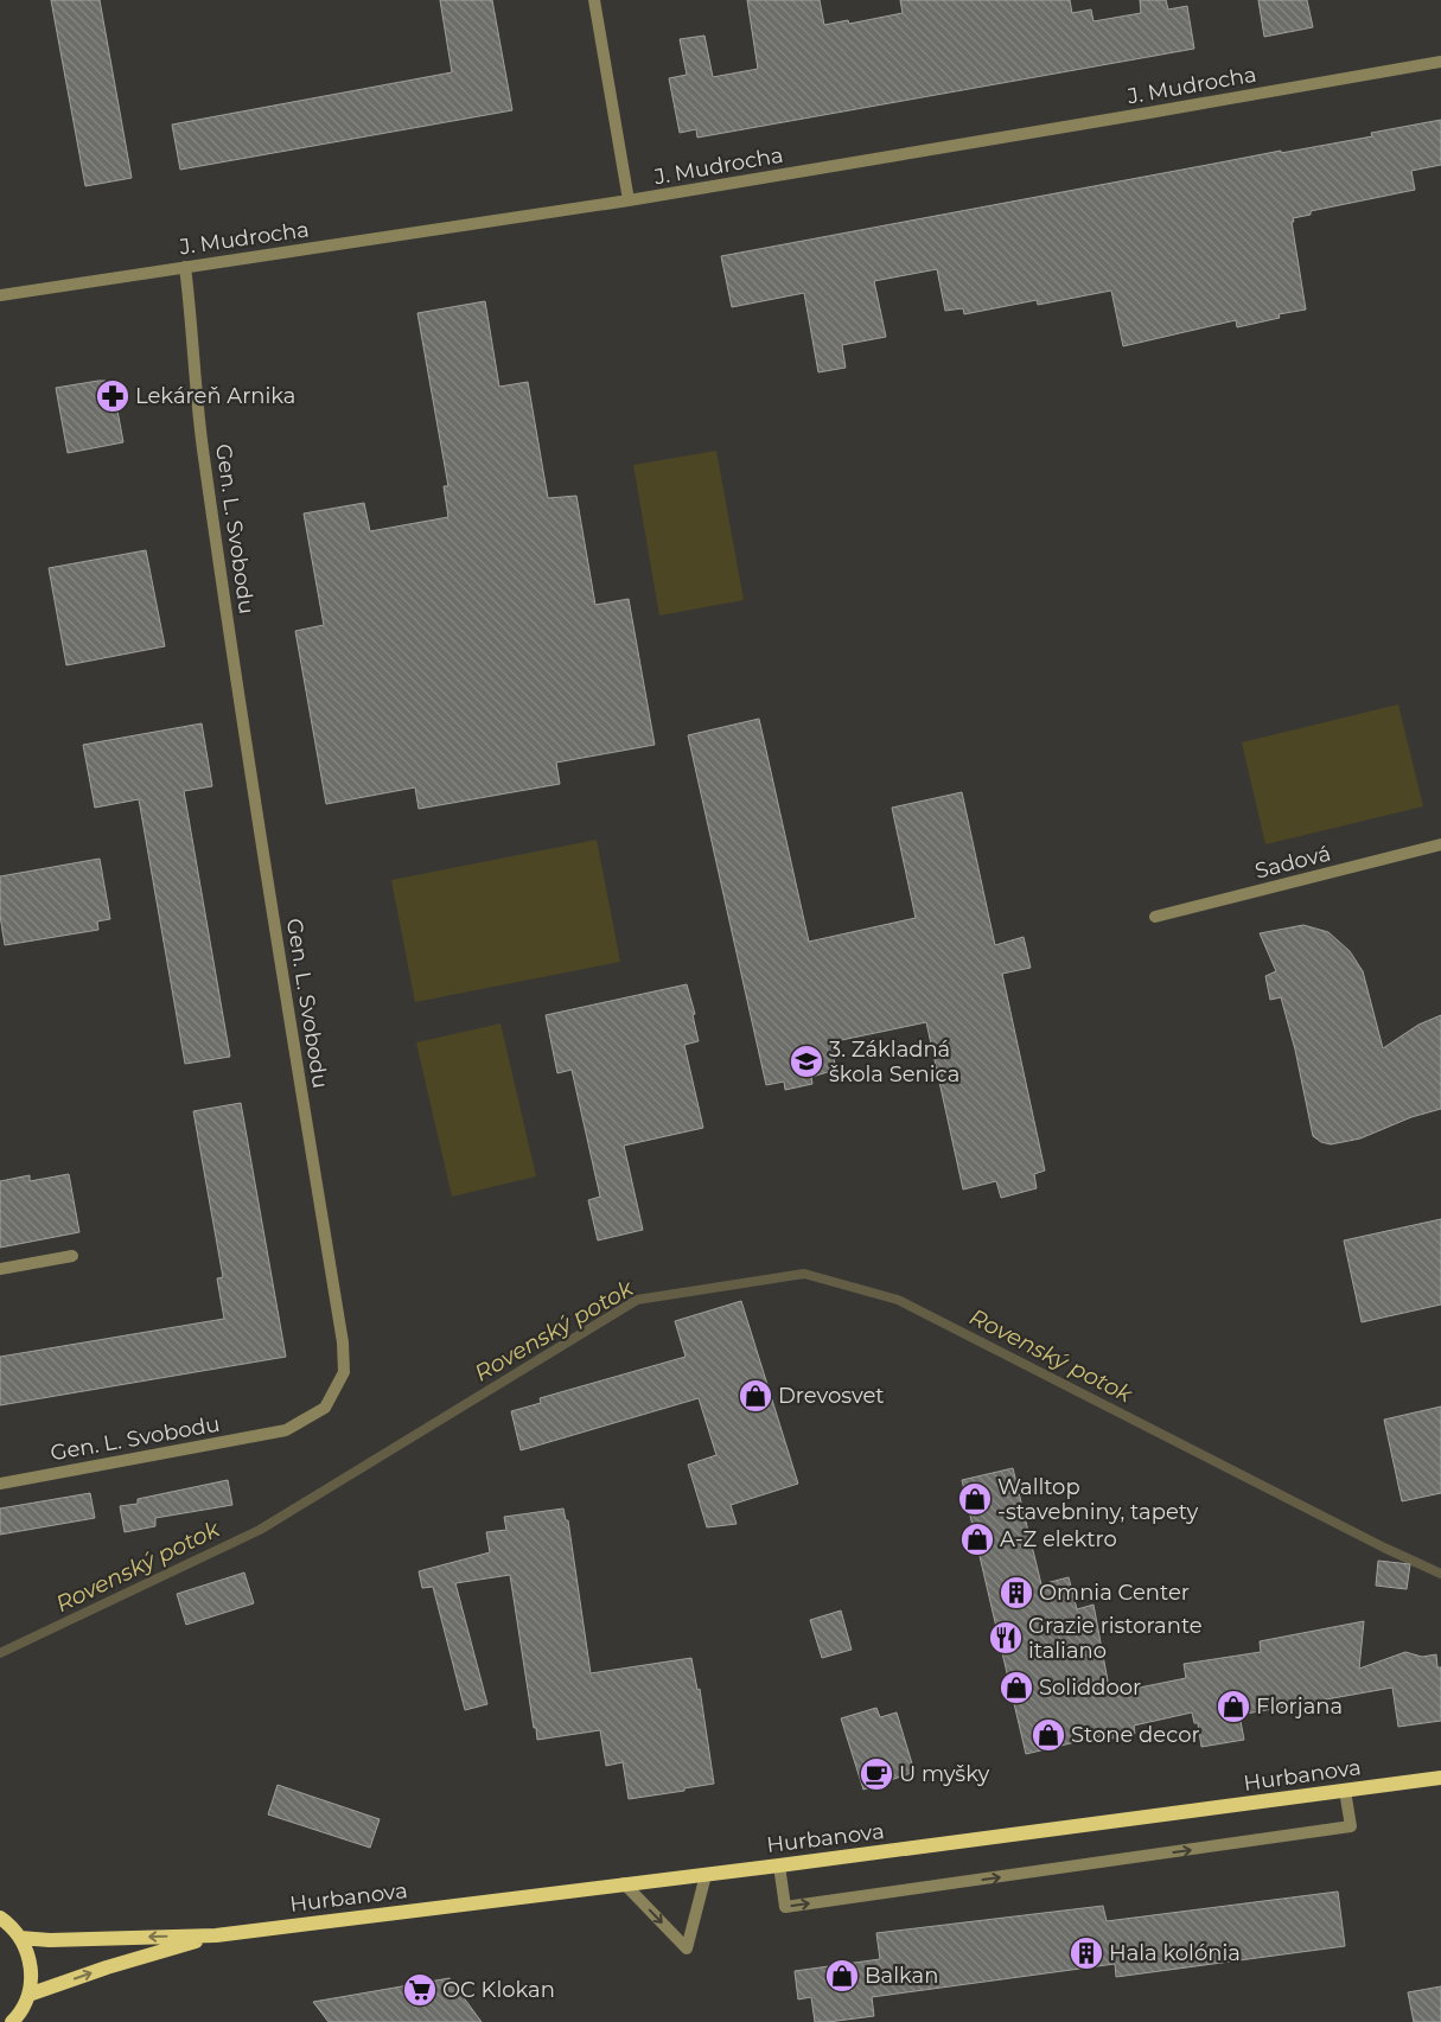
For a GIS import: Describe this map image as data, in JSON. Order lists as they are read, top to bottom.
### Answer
{
  "streets": {
    "main road": ["Hurbanova"],
    "street": ["J. Mudrocha", "Gen. L. Svobodu", "Sadová"]
  },
  "crossings": [
    ["J. Mudrocha", "Gen. L. Svobodu"]
  ],
  "water": ["Rovenský potok"],
  "places": {
    "pharmacy": ["Lekáreň Arnika"],
    "school or university": ["3. Základná škola Senica"],
    "shop": [
      "Drevosvet",
      "Walltop -stavebniny, tapety",
      "A-Z elektro",
      "Soliddoor",
      "Florjana",
      "Stone decor",
      "Balkan"
    ],
    "building": ["Omnia Center", "Hala kolónia"],
    "restaurant": ["Grazie ristorante italiano"],
    "cafe": ["U myšky"],
    "supermarket": ["OC Klokan"]
  }
}
